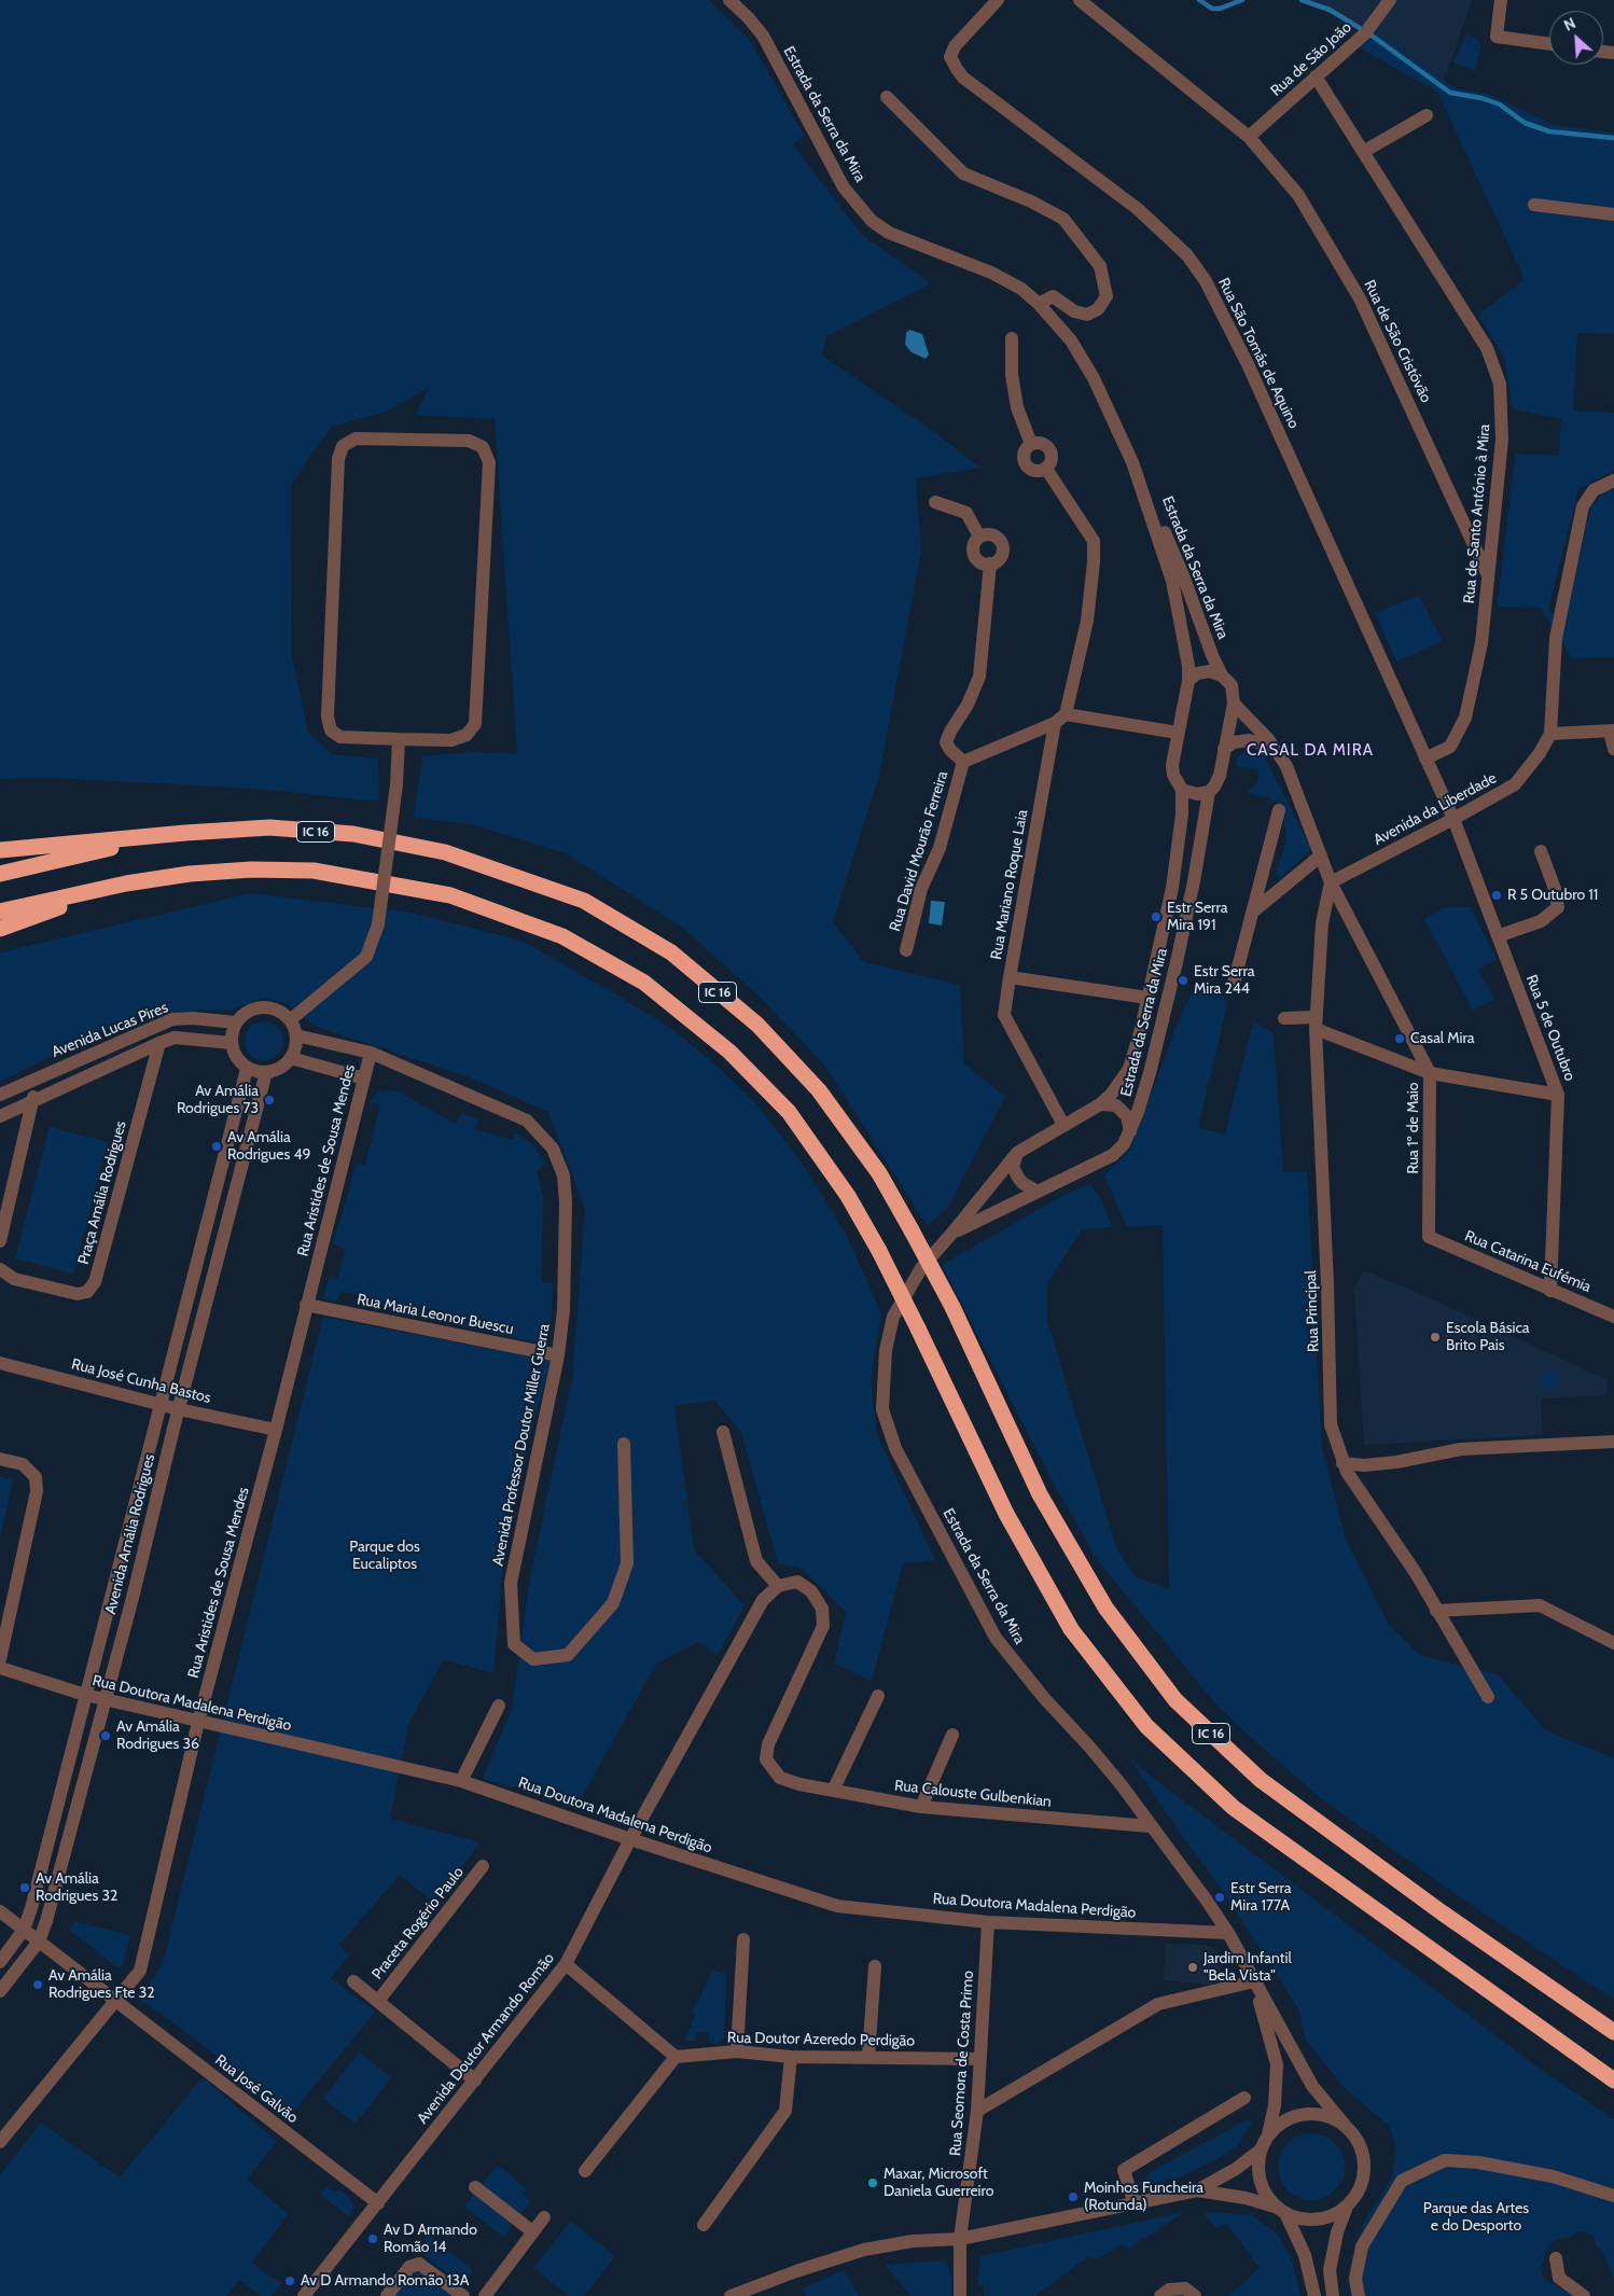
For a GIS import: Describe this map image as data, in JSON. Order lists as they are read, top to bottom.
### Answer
{
  "streets": {
    "highway": ["IC 16"],
    "street": [
      "Rua de São João",
      "Estrada da Serra da Mira",
      "Rua de São Cristóvão",
      "Rua São Tomás de Aquino",
      "Rua de Santo António à Mira",
      "Avenida da Liberdade",
      "Rua David Mourão Ferreira",
      "Rua Mariano Roque Laia",
      "Rua 5 de Outubro",
      "Avenida Lucas Pires",
      "Rua 1º de Maio",
      "Rua Aristides de Sousa Mendes",
      "Praça Amália Rodrigues",
      "Rua Catarina Eufémia",
      "Rua Principal",
      "Rua Maria Leonor Buescu",
      "Rua José Cunha Bastos",
      "Avenida Professor Doutor Miller Guerra",
      "Avenida Amália Rodrigues",
      "Rua Doutora Madalena Perdigão",
      "Rua Calouste Gulbenkian",
      "Praceta Rogério Paulo",
      "Avenida Doutor Armando Romão",
      "Rua Doutor Azeredo Perdigão",
      "Rua Seomora de Costa Primo",
      "Rua José Galvão"
    ]
  },
  "crossings": [
    ["Rua de São João", "Rua de São Cristóvão"],
    ["Rua de São João", "Rua de Santo António à Mira"],
    ["Estrada da Serra da Mira", "Rua Mariano Roque Laia"],
    ["Estrada da Serra da Mira", "Rua 1º de Maio"],
    ["Estrada da Serra da Mira", "Rua Doutora Madalena Perdigão"],
    ["Estrada da Serra da Mira", "Rua Calouste Gulbenkian"],
    ["Rua de São Cristóvão", "Rua de Santo António à Mira"],
    ["Rua São Tomás de Aquino", "Rua de Santo António à Mira"],
    ["Rua São Tomás de Aquino", "Avenida da Liberdade"],
    ["Rua São Tomás de Aquino", "Rua 5 de Outubro"],
    ["Avenida da Liberdade", "Rua 5 de Outubro"],
    ["Avenida da Liberdade", "Rua 1º de Maio"],
    ["Avenida da Liberdade", "Rua Principal"],
    ["Rua David Mourão Ferreira", "Rua Mariano Roque Laia"],
    ["Rua 5 de Outubro", "Rua Catarina Eufémia"],
    ["Avenida Lucas Pires", "Praça Amália Rodrigues"],
    ["Avenida Lucas Pires", "Avenida Professor Doutor Miller Guerra"],
    ["Avenida Lucas Pires", "Avenida Amália Rodrigues"],
    ["Rua 1º de Maio", "Rua Catarina Eufémia"],
    ["Rua 1º de Maio", "Rua Principal"],
    ["Rua Aristides de Sousa Mendes", "Rua Maria Leonor Buescu"],
    ["Rua Aristides de Sousa Mendes", "Rua José Cunha Bastos"],
    ["Rua Aristides de Sousa Mendes", "Avenida Professor Doutor Miller Guerra"],
    ["Rua Aristides de Sousa Mendes", "Rua Doutora Madalena Perdigão"],
    ["Rua Aristides de Sousa Mendes", "Rua José Galvão"],
    ["Rua Maria Leonor Buescu", "Avenida Professor Doutor Miller Guerra"],
    ["Rua José Cunha Bastos", "Avenida Amália Rodrigues"],
    ["Avenida Professor Doutor Miller Guerra", "Avenida Amália Rodrigues"],
    ["Avenida Amália Rodrigues", "Rua Doutora Madalena Perdigão"],
    ["Avenida Amália Rodrigues", "Rua José Galvão"],
    ["Rua Doutora Madalena Perdigão", "Avenida Doutor Armando Romão"],
    ["Rua Doutora Madalena Perdigão", "Rua Seomora de Costa Primo"],
    ["Rua Calouste Gulbenkian", "Avenida Doutor Armando Romão"],
    ["Praceta Rogério Paulo", "Avenida Doutor Armando Romão"],
    ["Avenida Doutor Armando Romão", "Rua José Galvão"],
    ["Rua Doutor Azeredo Perdigão", "Rua Seomora de Costa Primo"]
  ],
  "districts": ["CASAL DA MIRA"],
  "parks": ["Parque dos Eucaliptos", "Parque das Artes e do Desporto"],
  "places": [
    "R 5 Outubro 11",
    "Estr Serra Mira 191",
    "Estr Serra Mira 244",
    "Casal Mira",
    "Av Amália Rodrigues 73",
    "Av Amália Rodrigues 49",
    "Escola Básica Brito Pais",
    "Av Amália Rodrigues 36",
    "Av Amália Rodrigues 32",
    "Estr Serra Mira 177A",
    "Jardim Infantil \"Bela Vista\"",
    "Av Amália Rodrigues Fte 32",
    "Maxar, Microsoft Daniela Guerreiro",
    "Moinhos Funcheira (Rotunda)",
    "Av D Armando Romão 14",
    "Av D Armando Romão 13A"
  ],
  "north": "top left"
}
